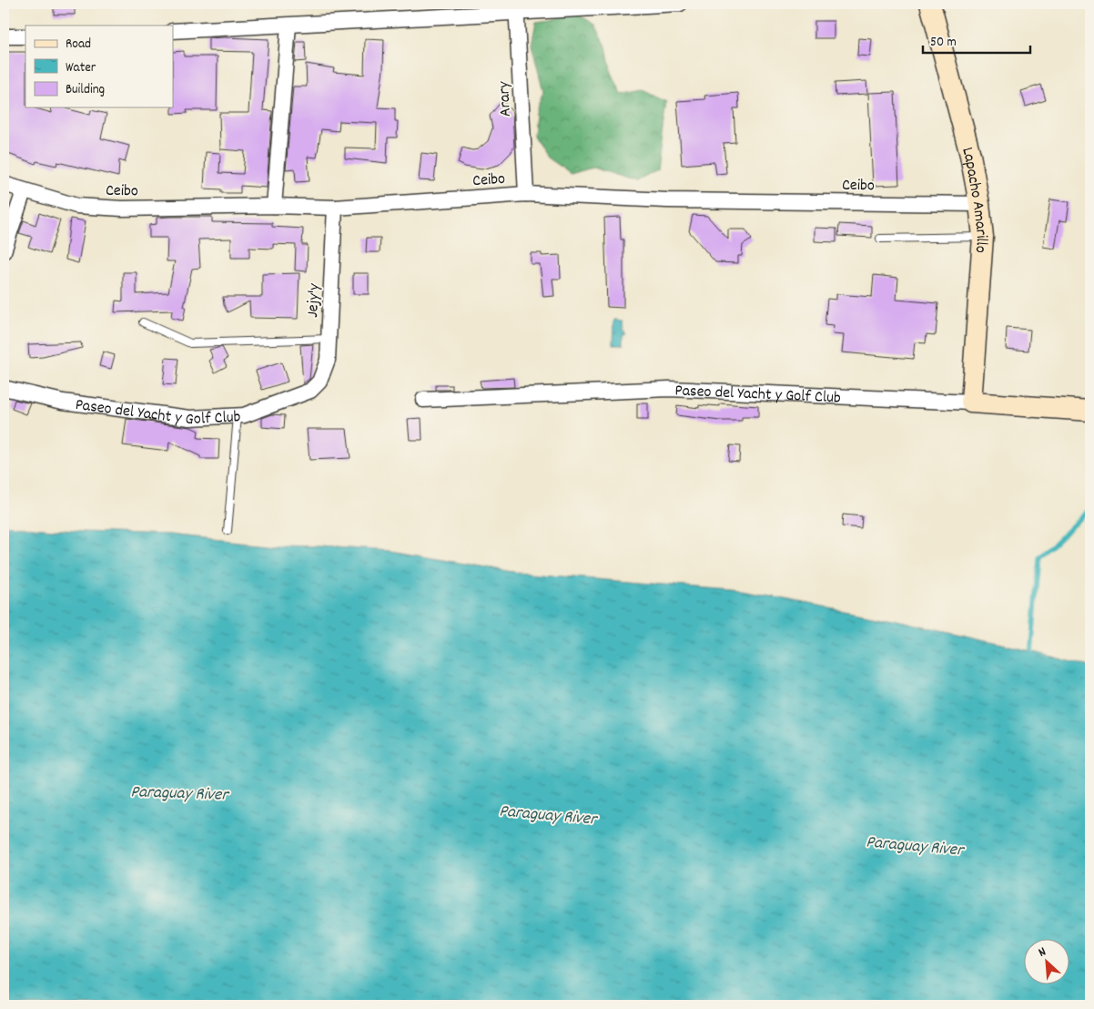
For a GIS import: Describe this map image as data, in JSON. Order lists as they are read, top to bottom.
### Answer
{
  "streets": {
    "main road": ["Lapacho Amarillo", "Paseo del Yacht y Golf Club"],
    "street": ["Arary", "Ceibo", "Jejy'y"]
  },
  "crossings": [
    ["Arary", "Ceibo"],
    ["Ceibo", "Lapacho Amarillo"],
    ["Ceibo", "Jejy'y"],
    ["Lapacho Amarillo", "Paseo del Yacht y Golf Club"],
    ["Jejy'y", "Paseo del Yacht y Golf Club"]
  ],
  "water": ["Paraguay River"],
  "legend": ["Road", "Water", "Building"],
  "scale_bar": "50 m",
  "north": "top left"
}
